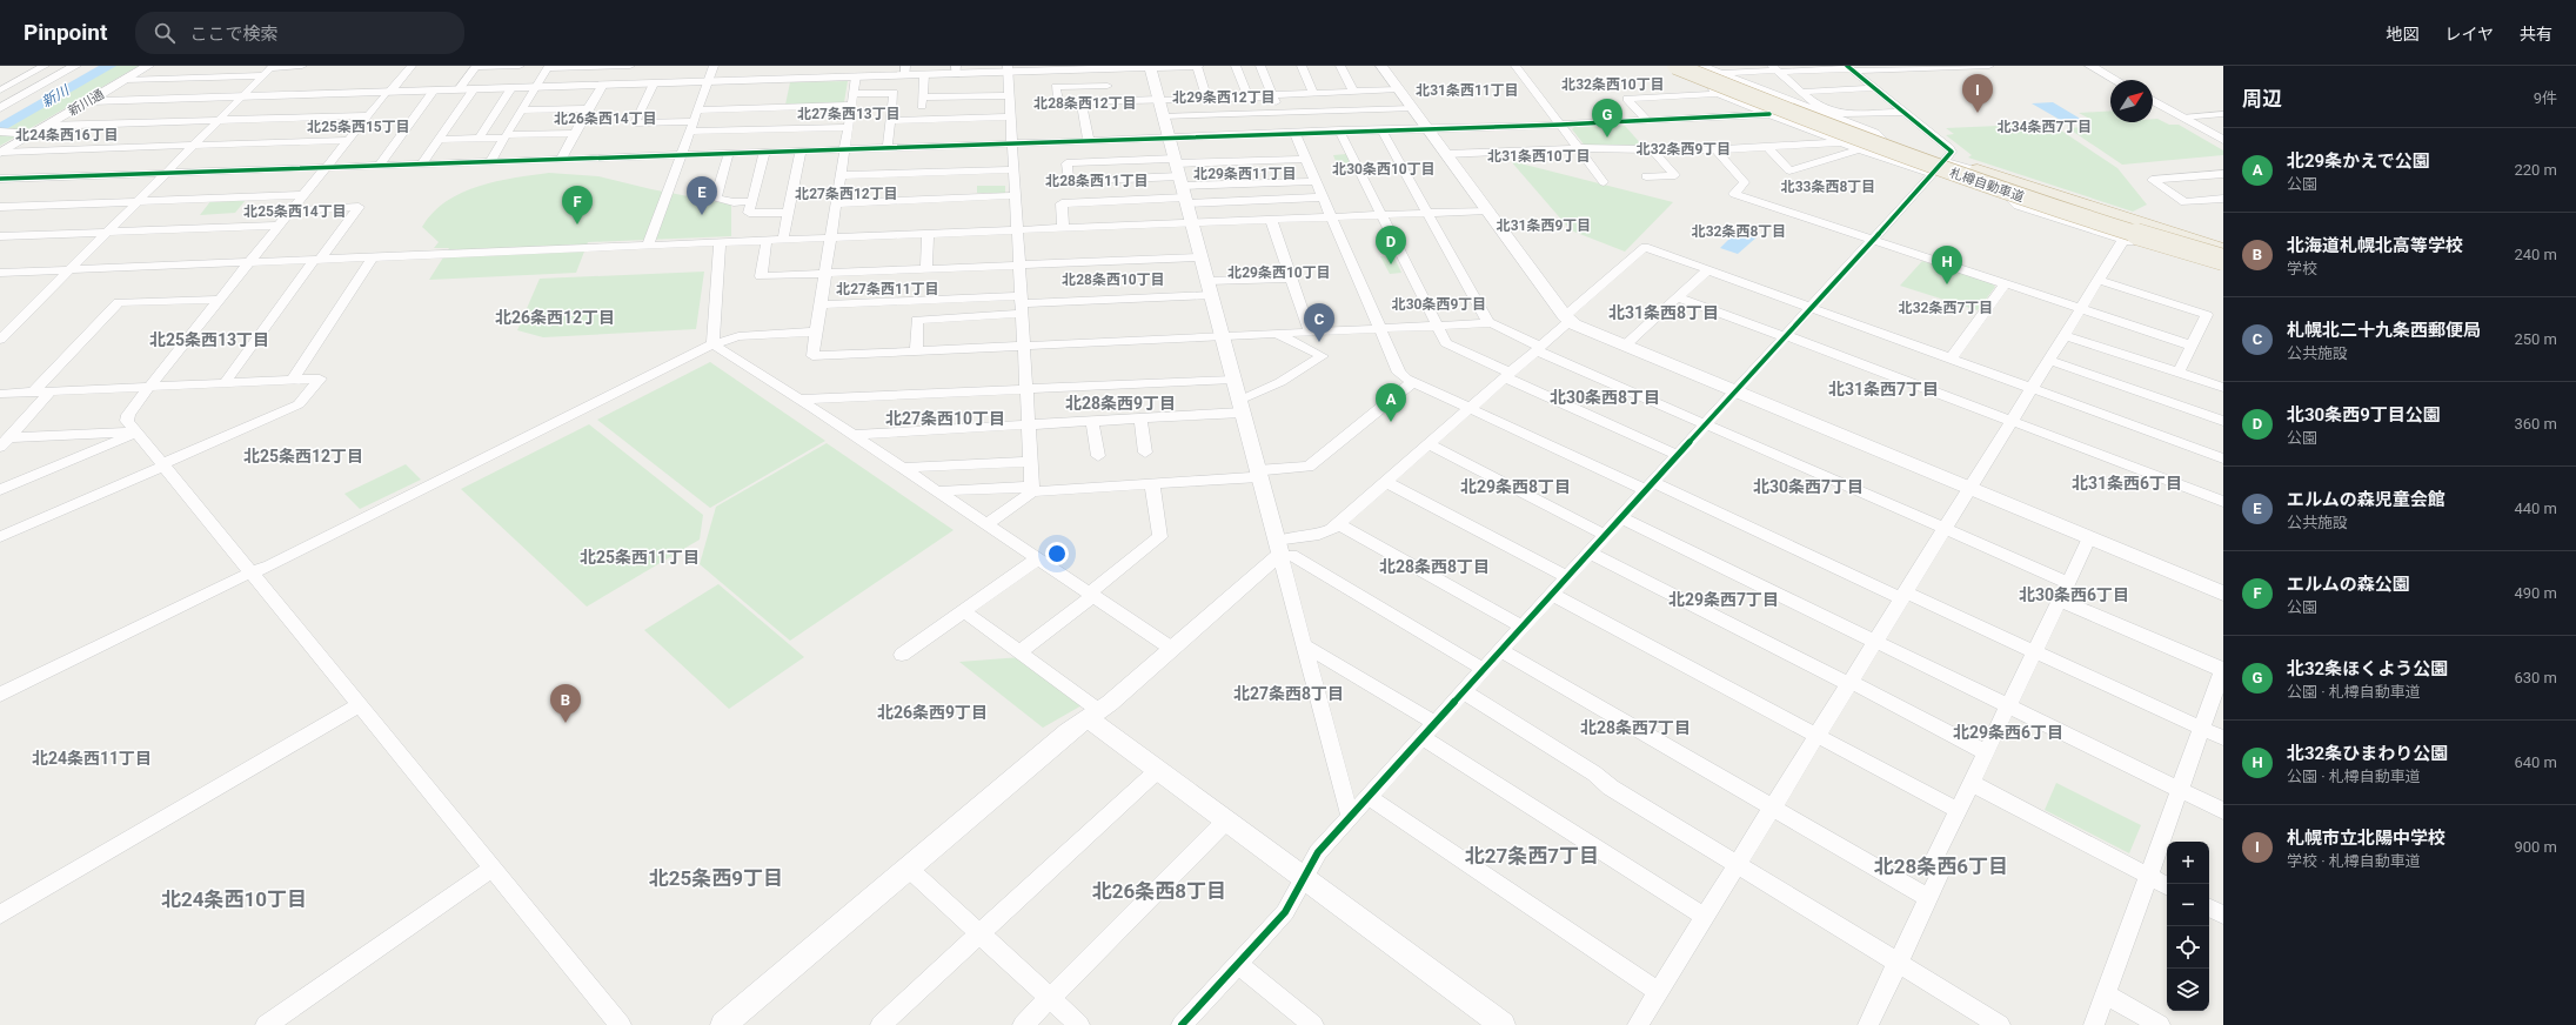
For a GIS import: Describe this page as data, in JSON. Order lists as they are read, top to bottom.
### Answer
{
  "streets": {
    "highway": ["札樽自動車道"],
    "street": ["新川通"]
  },
  "districts": [
    "北32条西10丁目",
    "北31条西11丁目",
    "北29条西12丁目",
    "北28条西12丁目",
    "北27条西13丁目",
    "北26条西14丁目",
    "北25条西15丁目",
    "北34条西7丁目",
    "北24条西16丁目",
    "北32条西9丁目",
    "北31条西10丁目",
    "北30条西10丁目",
    "北29条西11丁目",
    "北28条西11丁目",
    "北33条西8丁目",
    "北27条西12丁目",
    "北25条西14丁目",
    "北31条西9丁目",
    "北32条西8丁目",
    "北29条西10丁目",
    "北28条西10丁目",
    "北27条西11丁目",
    "北30条西9丁目",
    "北32条西7丁目",
    "北31条西8丁目",
    "北26条西12丁目",
    "北25条西13丁目",
    "北31条西7丁目",
    "北30条西8丁目",
    "北28条西9丁目",
    "北27条西10丁目",
    "北25条西12丁目",
    "北31条西6丁目",
    "北29条西8丁目",
    "北30条西7丁目",
    "北25条西11丁目",
    "北28条西8丁目",
    "北30条西6丁目",
    "北29条西7丁目",
    "北27条西8丁目",
    "北26条西9丁目",
    "北28条西7丁目",
    "北29条西6丁目",
    "北24条西11丁目",
    "北27条西7丁目",
    "北28条西6丁目",
    "北25条西9丁目",
    "北26条西8丁目",
    "北24条西10丁目"
  ],
  "water": ["新川"],
  "north": "top right",
  "page": {
    "header": "Pinpoint",
    "search": "ここで検索",
    "nav": ["地図", "レイヤ", "共有"],
    "heading": ["周辺", "9件"],
    "pins": [
      "I",
      "G",
      "E",
      "F",
      "D",
      "H",
      "C",
      "A",
      "B"
    ],
    "list": [
      {
        "mark": "A",
        "name": "北29条かえで公園",
        "note": "公園",
        "value": "220 m"
      },
      {
        "mark": "B",
        "name": "北海道札幌北高等学校",
        "note": "学校",
        "value": "240 m"
      },
      {
        "mark": "C",
        "name": "札幌北二十九条西郵便局",
        "note": "公共施設",
        "value": "250 m"
      },
      {
        "mark": "D",
        "name": "北30条西9丁目公園",
        "note": "公園",
        "value": "360 m"
      },
      {
        "mark": "E",
        "name": "エルムの森児童会館",
        "note": "公共施設",
        "value": "440 m"
      },
      {
        "mark": "F",
        "name": "エルムの森公園",
        "note": "公園",
        "value": "490 m"
      },
      {
        "mark": "G",
        "name": "北32条ほくよう公園",
        "note": "公園 · 札樽自動車道",
        "value": "630 m"
      },
      {
        "mark": "H",
        "name": "北32条ひまわり公園",
        "note": "公園 · 札樽自動車道",
        "value": "640 m"
      },
      {
        "mark": "I",
        "name": "札幌市立北陽中学校",
        "note": "学校 · 札樽自動車道",
        "value": "900 m"
      }
    ],
    "map_buttons": ["+", "−"]
  }
}
